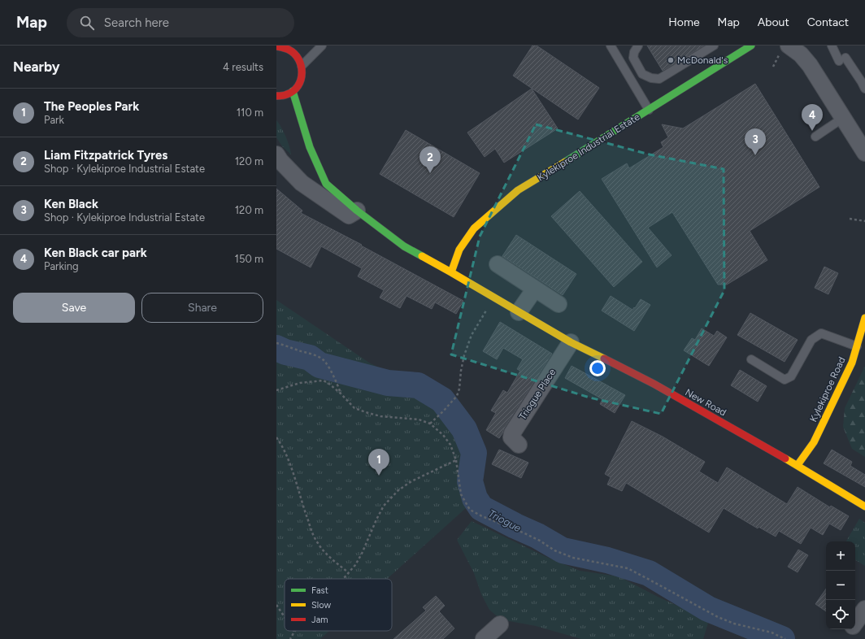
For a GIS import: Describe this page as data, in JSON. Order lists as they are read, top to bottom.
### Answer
{
  "streets": {
    "main road": ["Kylekiproe Industrial Estate", "Kylekiproe Road", "New Road"],
    "street": ["Triogue Place"]
  },
  "crossings": [
    ["Kylekiproe Industrial Estate", "New Road"],
    ["Kylekiproe Road", "New Road"],
    ["Triogue Place", "New Road"]
  ],
  "water": ["Triogue"],
  "places": ["McDonald's"],
  "legend": ["Fast", "Slow", "Jam"],
  "page": {
    "header": "Map",
    "search": "Search here",
    "nav": [
      "Home",
      "Map",
      "About",
      "Contact"
    ],
    "heading": ["Nearby", "4 results"],
    "list": [
      {
        "mark": "1",
        "name": "The Peoples Park",
        "note": "Park",
        "value": "110 m"
      },
      {
        "mark": "2",
        "name": "Liam Fitzpatrick Tyres",
        "note": "Shop · Kylekiproe Industrial Estate",
        "value": "120 m"
      },
      {
        "mark": "3",
        "name": "Ken Black",
        "note": "Shop · Kylekiproe Industrial Estate",
        "value": "120 m"
      },
      {
        "mark": "4",
        "name": "Ken Black car park",
        "note": "Parking",
        "value": "150 m"
      }
    ],
    "pins": [
      "4",
      "3",
      "2",
      "1"
    ],
    "buttons": ["Save", "Share"],
    "map_buttons": ["+", "−"]
  }
}
